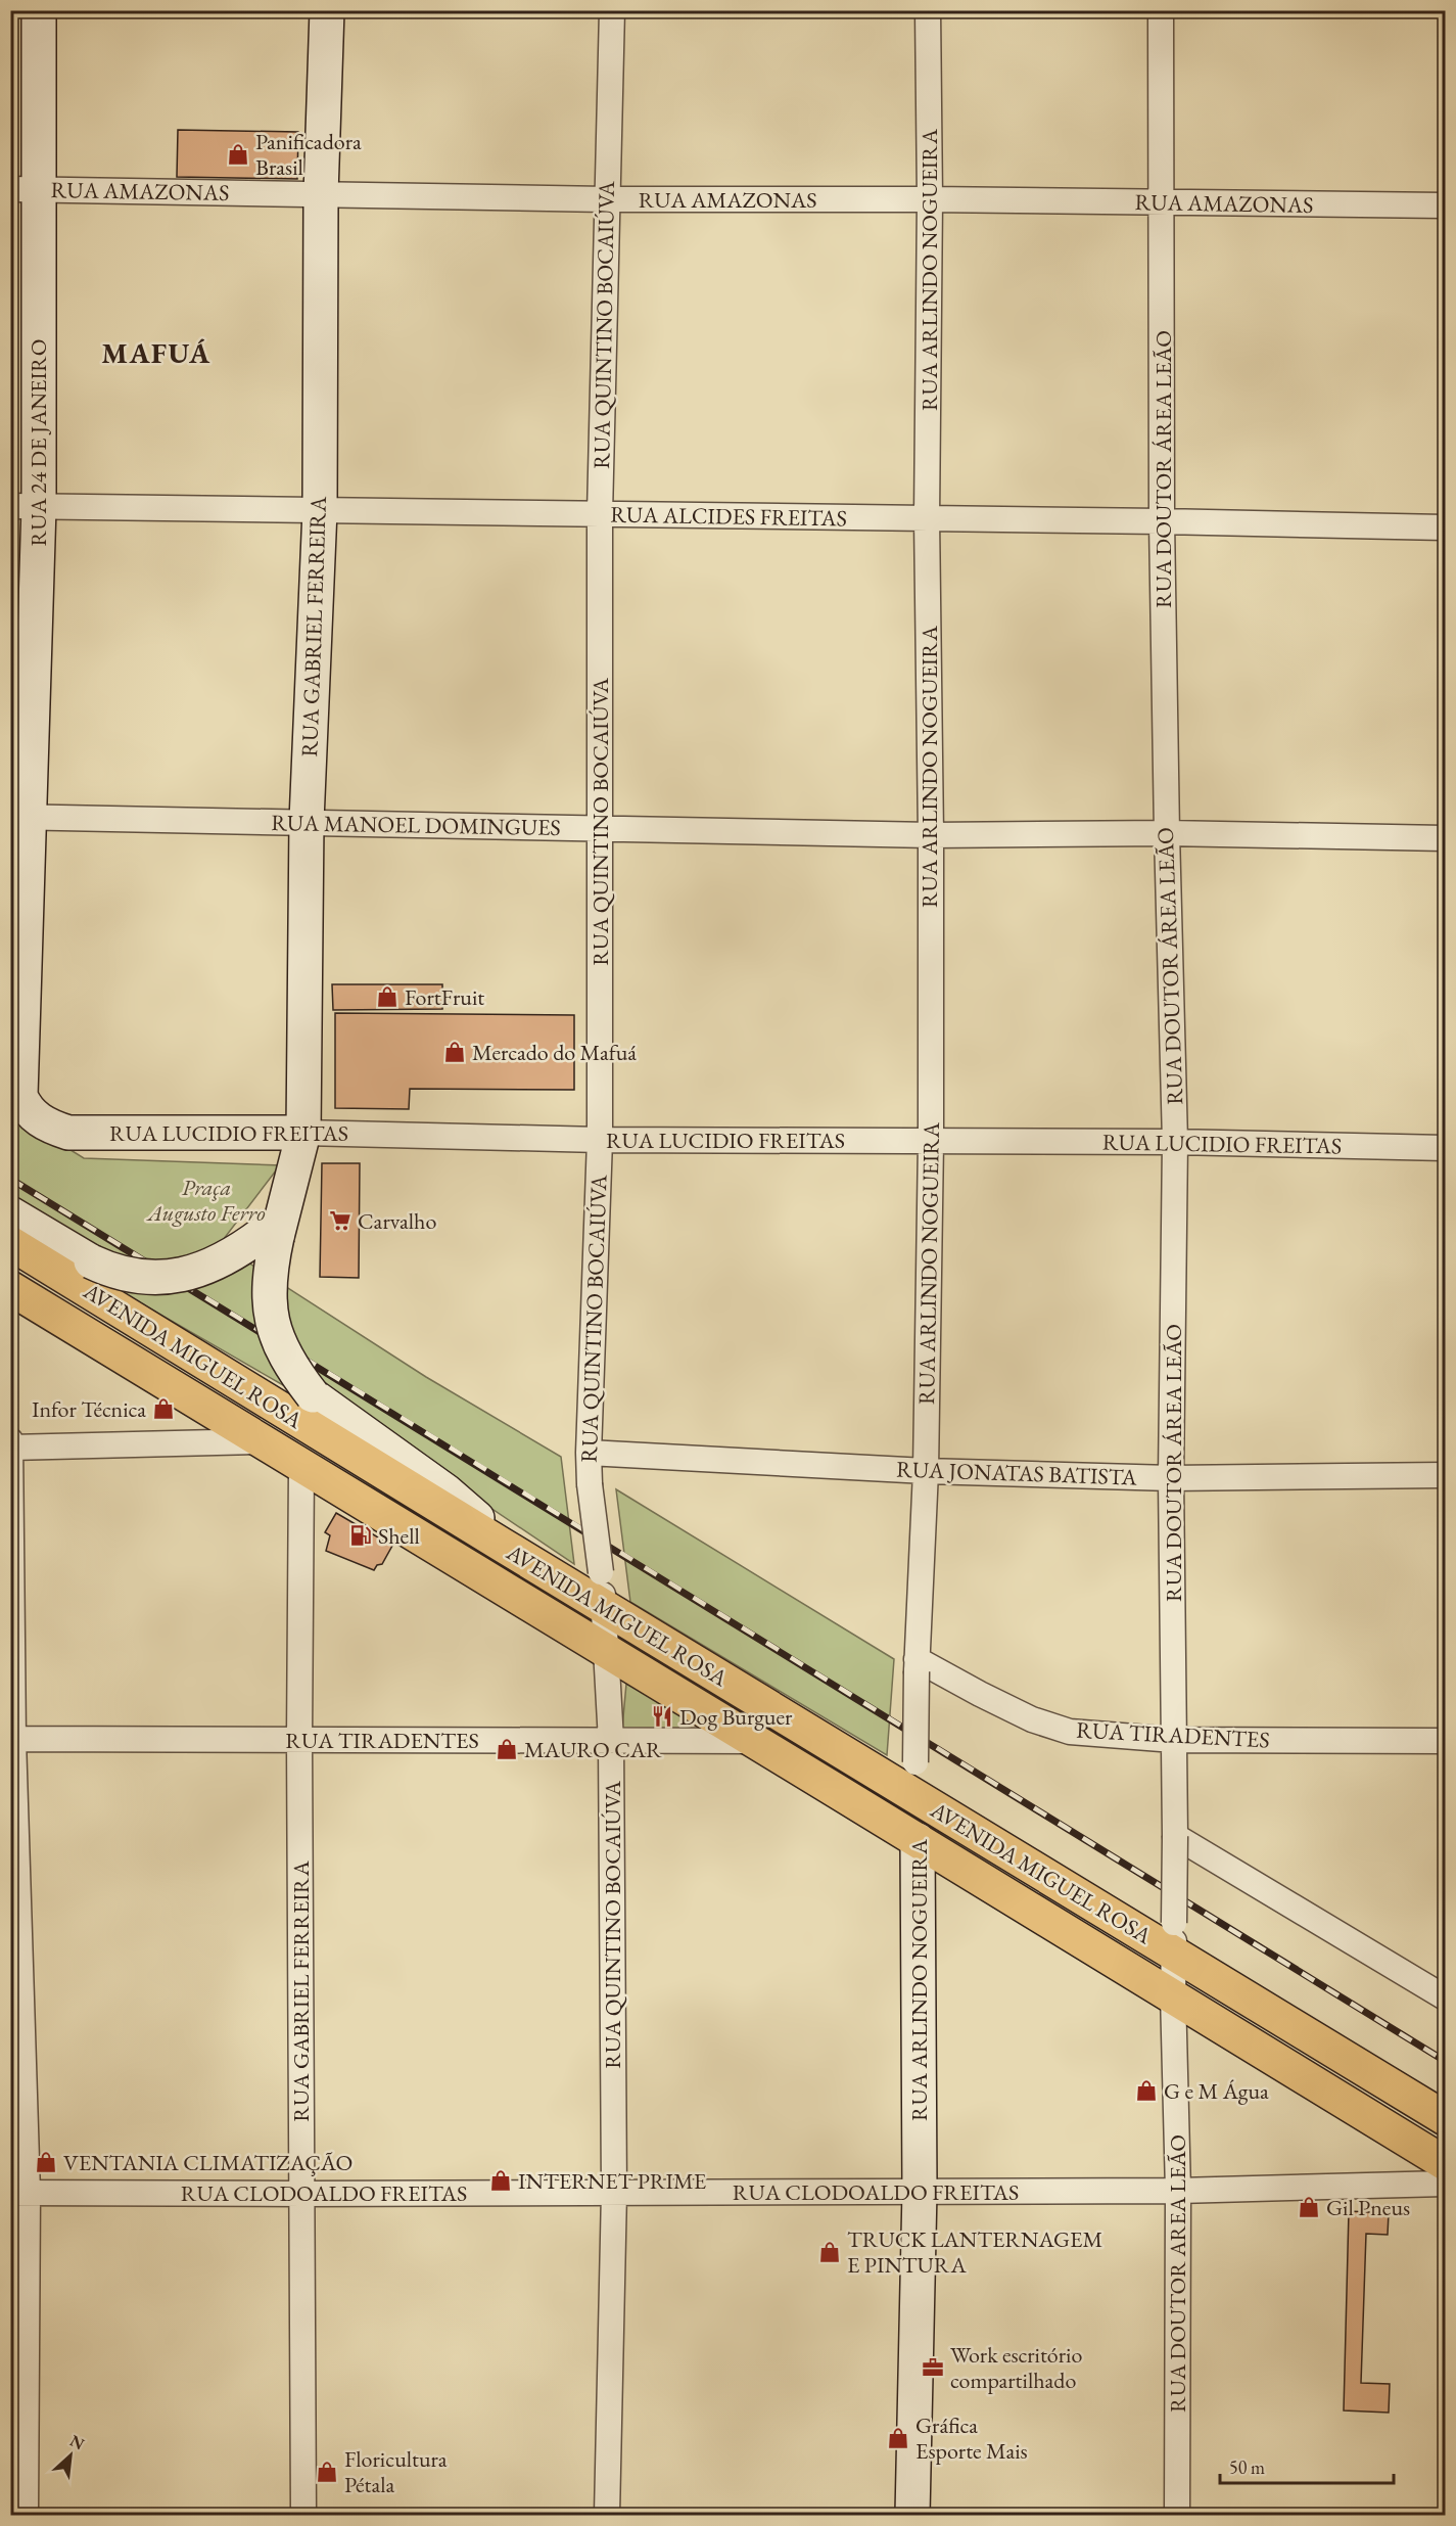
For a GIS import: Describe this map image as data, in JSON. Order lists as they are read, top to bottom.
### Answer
{
  "streets": {
    "main road": ["AVENIDA MIGUEL ROSA"],
    "street": [
      "RUA AMAZONAS",
      "RUA ARLINDO NOGUEIRA",
      "RUA QUINTINO BOCAIÚVA",
      "RUA 24 DE JANEIRO",
      "RUA DOUTOR ÁREA LEÃO",
      "RUA ALCIDES FREITAS",
      "RUA GABRIEL FERREIRA",
      "RUA MANOEL DOMINGUES",
      "RUA LUCIDIO FREITAS",
      "RUA JONATAS BATISTA",
      "RUA TIRADENTES",
      "RUA CLODOALDO FREITAS",
      "RUA DOUTOR AREA LEÃO"
    ]
  },
  "crossings": [
    ["RUA AMAZONAS", "RUA ARLINDO NOGUEIRA"],
    ["RUA AMAZONAS", "RUA QUINTINO BOCAIÚVA"],
    ["RUA AMAZONAS", "RUA 24 DE JANEIRO"],
    ["RUA AMAZONAS", "RUA DOUTOR ÁREA LEÃO"],
    ["RUA AMAZONAS", "RUA GABRIEL FERREIRA"],
    ["RUA ARLINDO NOGUEIRA", "RUA ALCIDES FREITAS"],
    ["RUA ARLINDO NOGUEIRA", "RUA MANOEL DOMINGUES"],
    ["RUA ARLINDO NOGUEIRA", "RUA LUCIDIO FREITAS"],
    ["RUA ARLINDO NOGUEIRA", "AVENIDA MIGUEL ROSA"],
    ["RUA ARLINDO NOGUEIRA", "RUA JONATAS BATISTA"],
    ["RUA ARLINDO NOGUEIRA", "RUA TIRADENTES"],
    ["RUA ARLINDO NOGUEIRA", "RUA CLODOALDO FREITAS"],
    ["RUA QUINTINO BOCAIÚVA", "RUA ALCIDES FREITAS"],
    ["RUA QUINTINO BOCAIÚVA", "RUA MANOEL DOMINGUES"],
    ["RUA QUINTINO BOCAIÚVA", "RUA LUCIDIO FREITAS"],
    ["RUA QUINTINO BOCAIÚVA", "AVENIDA MIGUEL ROSA"],
    ["RUA QUINTINO BOCAIÚVA", "RUA JONATAS BATISTA"],
    ["RUA QUINTINO BOCAIÚVA", "RUA TIRADENTES"],
    ["RUA QUINTINO BOCAIÚVA", "RUA CLODOALDO FREITAS"],
    ["RUA 24 DE JANEIRO", "RUA ALCIDES FREITAS"],
    ["RUA 24 DE JANEIRO", "RUA MANOEL DOMINGUES"],
    ["RUA 24 DE JANEIRO", "RUA LUCIDIO FREITAS"],
    ["RUA DOUTOR ÁREA LEÃO", "RUA ALCIDES FREITAS"],
    ["RUA DOUTOR ÁREA LEÃO", "RUA MANOEL DOMINGUES"],
    ["RUA DOUTOR ÁREA LEÃO", "RUA LUCIDIO FREITAS"],
    ["RUA DOUTOR ÁREA LEÃO", "AVENIDA MIGUEL ROSA"],
    ["RUA DOUTOR ÁREA LEÃO", "RUA JONATAS BATISTA"],
    ["RUA DOUTOR ÁREA LEÃO", "RUA TIRADENTES"],
    ["RUA DOUTOR ÁREA LEÃO", "RUA DOUTOR AREA LEÃO"],
    ["RUA ALCIDES FREITAS", "RUA GABRIEL FERREIRA"],
    ["RUA GABRIEL FERREIRA", "RUA MANOEL DOMINGUES"],
    ["RUA GABRIEL FERREIRA", "RUA LUCIDIO FREITAS"],
    ["RUA GABRIEL FERREIRA", "AVENIDA MIGUEL ROSA"],
    ["RUA GABRIEL FERREIRA", "RUA TIRADENTES"],
    ["RUA GABRIEL FERREIRA", "RUA CLODOALDO FREITAS"],
    ["AVENIDA MIGUEL ROSA", "RUA TIRADENTES"],
    ["AVENIDA MIGUEL ROSA", "RUA DOUTOR AREA LEÃO"],
    ["RUA CLODOALDO FREITAS", "RUA DOUTOR AREA LEÃO"]
  ],
  "districts": ["MAFUÁ"],
  "parks": ["Praça Augusto Ferro"],
  "places": {
    "shop": [
      "Panificadora Brasil",
      "FortFruit",
      "Mercado do Mafuá",
      "Infor Técnica",
      "MAURO CAR",
      "G e M Água",
      "VENTANIA CLIMATIZAÇÃO",
      "INTERNET PRIME",
      "Gil Pneus",
      "TRUCK LANTERNAGEM E PINTURA",
      "Gráfica Esporte Mais",
      "Floricultura Pétala"
    ],
    "supermarket": ["Carvalho"],
    "fuel station": ["Shell"],
    "restaurant": ["Dog Burguer"],
    "office": ["Work escritório compartilhado"]
  },
  "scale_bar": "50 m",
  "north": "top right"
}
